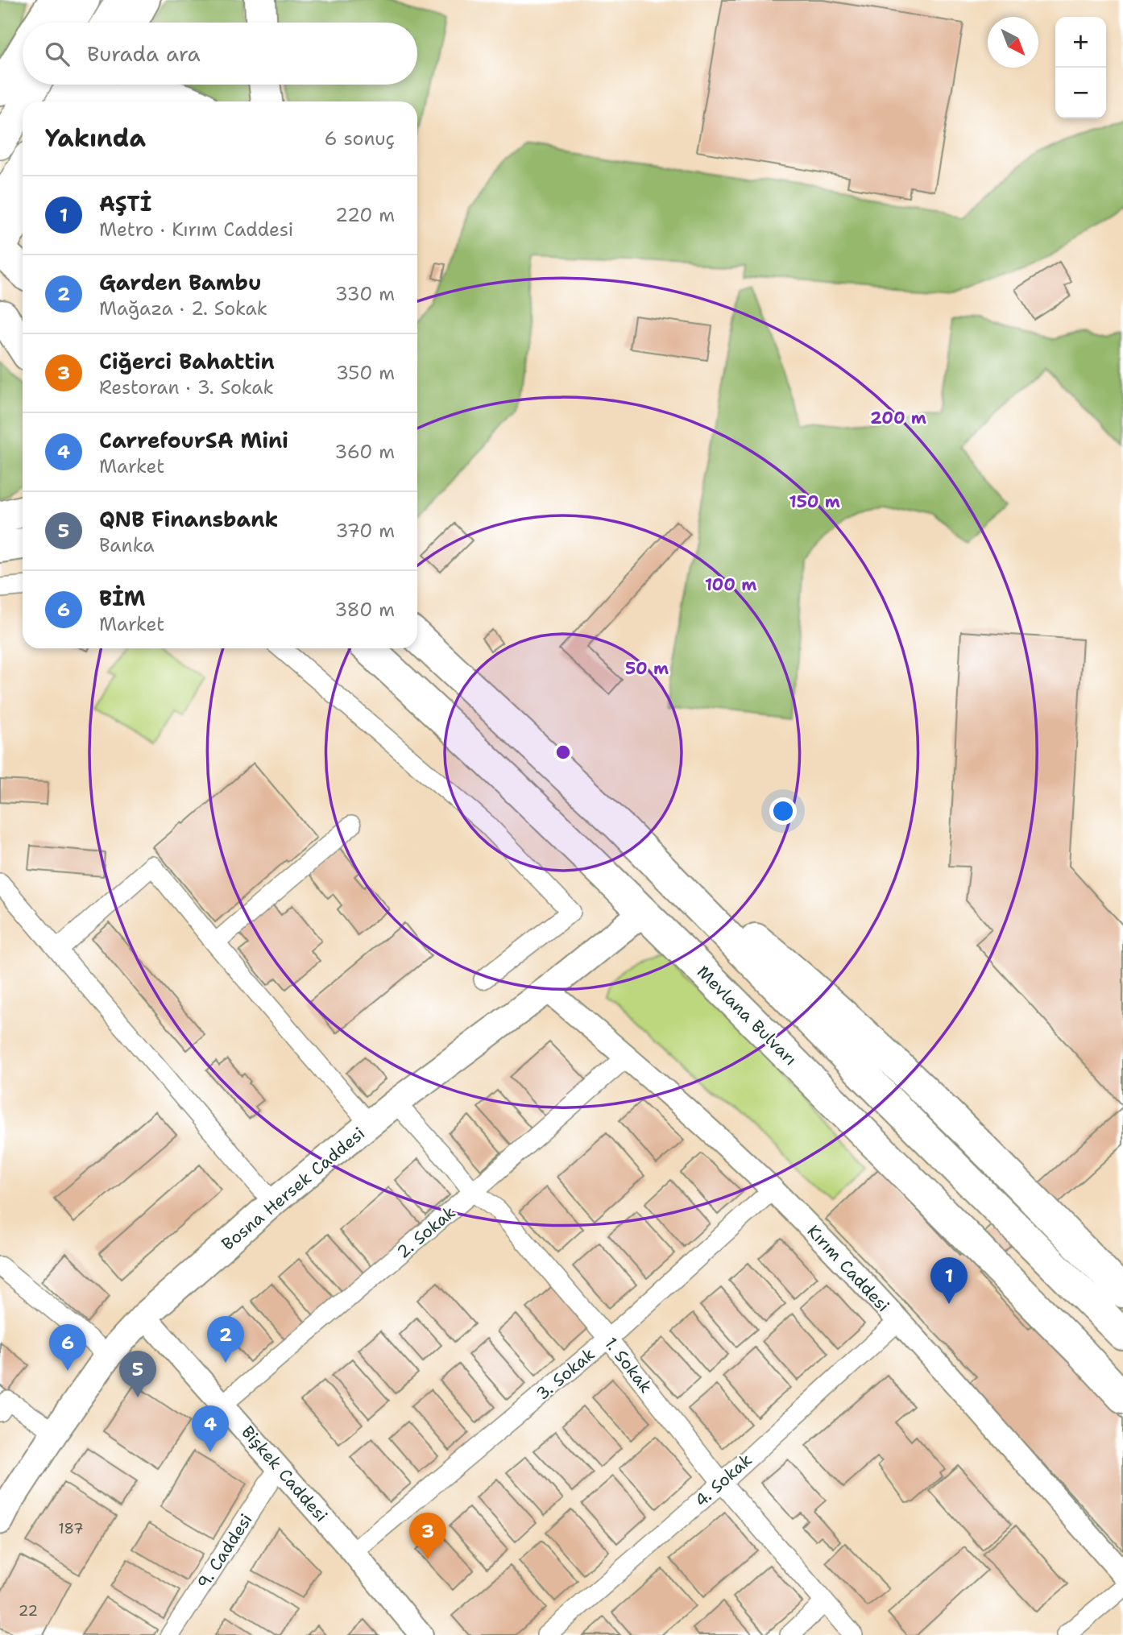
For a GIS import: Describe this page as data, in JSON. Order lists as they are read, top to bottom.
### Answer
{
  "streets": {
    "highway": ["Mevlana Bulvarı"],
    "main road": ["Bosna Hersek Caddesi"],
    "street": [
      "2. Sokak",
      "Kırım Caddesi",
      "1. Sokak",
      "3. Sokak",
      "Bişkek Caddesi",
      "4. Sokak",
      "9. Caddesi"
    ]
  },
  "crossings": [
    ["Mevlana Bulvarı", "Bosna Hersek Caddesi"],
    ["Bosna Hersek Caddesi", "Kırım Caddesi"],
    ["Bosna Hersek Caddesi", "1. Sokak"],
    ["Bosna Hersek Caddesi", "Bişkek Caddesi"],
    ["2. Sokak", "Kırım Caddesi"],
    ["2. Sokak", "1. Sokak"],
    ["2. Sokak", "Bişkek Caddesi"],
    ["Kırım Caddesi", "3. Sokak"],
    ["Kırım Caddesi", "4. Sokak"],
    ["1. Sokak", "3. Sokak"],
    ["1. Sokak", "4. Sokak"],
    ["3. Sokak", "Bişkek Caddesi"],
    ["Bişkek Caddesi", "9. Caddesi"]
  ],
  "house_numbers": ["187", "22"],
  "north": "bottom right",
  "page": {
    "map_buttons": ["+", "−"],
    "search": "Burada ara",
    "heading": ["Yakında", "6 sonuç"],
    "list": [
      {
        "mark": "1",
        "name": "AŞTİ",
        "note": "Metro · Kırım Caddesi",
        "value": "220 m"
      },
      {
        "mark": "2",
        "name": "Garden Bambu",
        "note": "Mağaza · 2. Sokak",
        "value": "330 m"
      },
      {
        "mark": "3",
        "name": "Ciğerci Bahattin",
        "note": "Restoran · 3. Sokak",
        "value": "350 m"
      },
      {
        "mark": "4",
        "name": "CarrefourSA Mini",
        "note": "Market",
        "value": "360 m"
      },
      {
        "mark": "5",
        "name": "QNB Finansbank",
        "note": "Banka",
        "value": "370 m"
      },
      {
        "mark": "6",
        "name": "BİM",
        "note": "Market",
        "value": "380 m"
      }
    ],
    "pins": [
      "1",
      "2",
      "6",
      "5",
      "4",
      "3"
    ]
  },
  "rings": [
    "200 m",
    "150 m",
    "100 m",
    "50 m"
  ]
}
